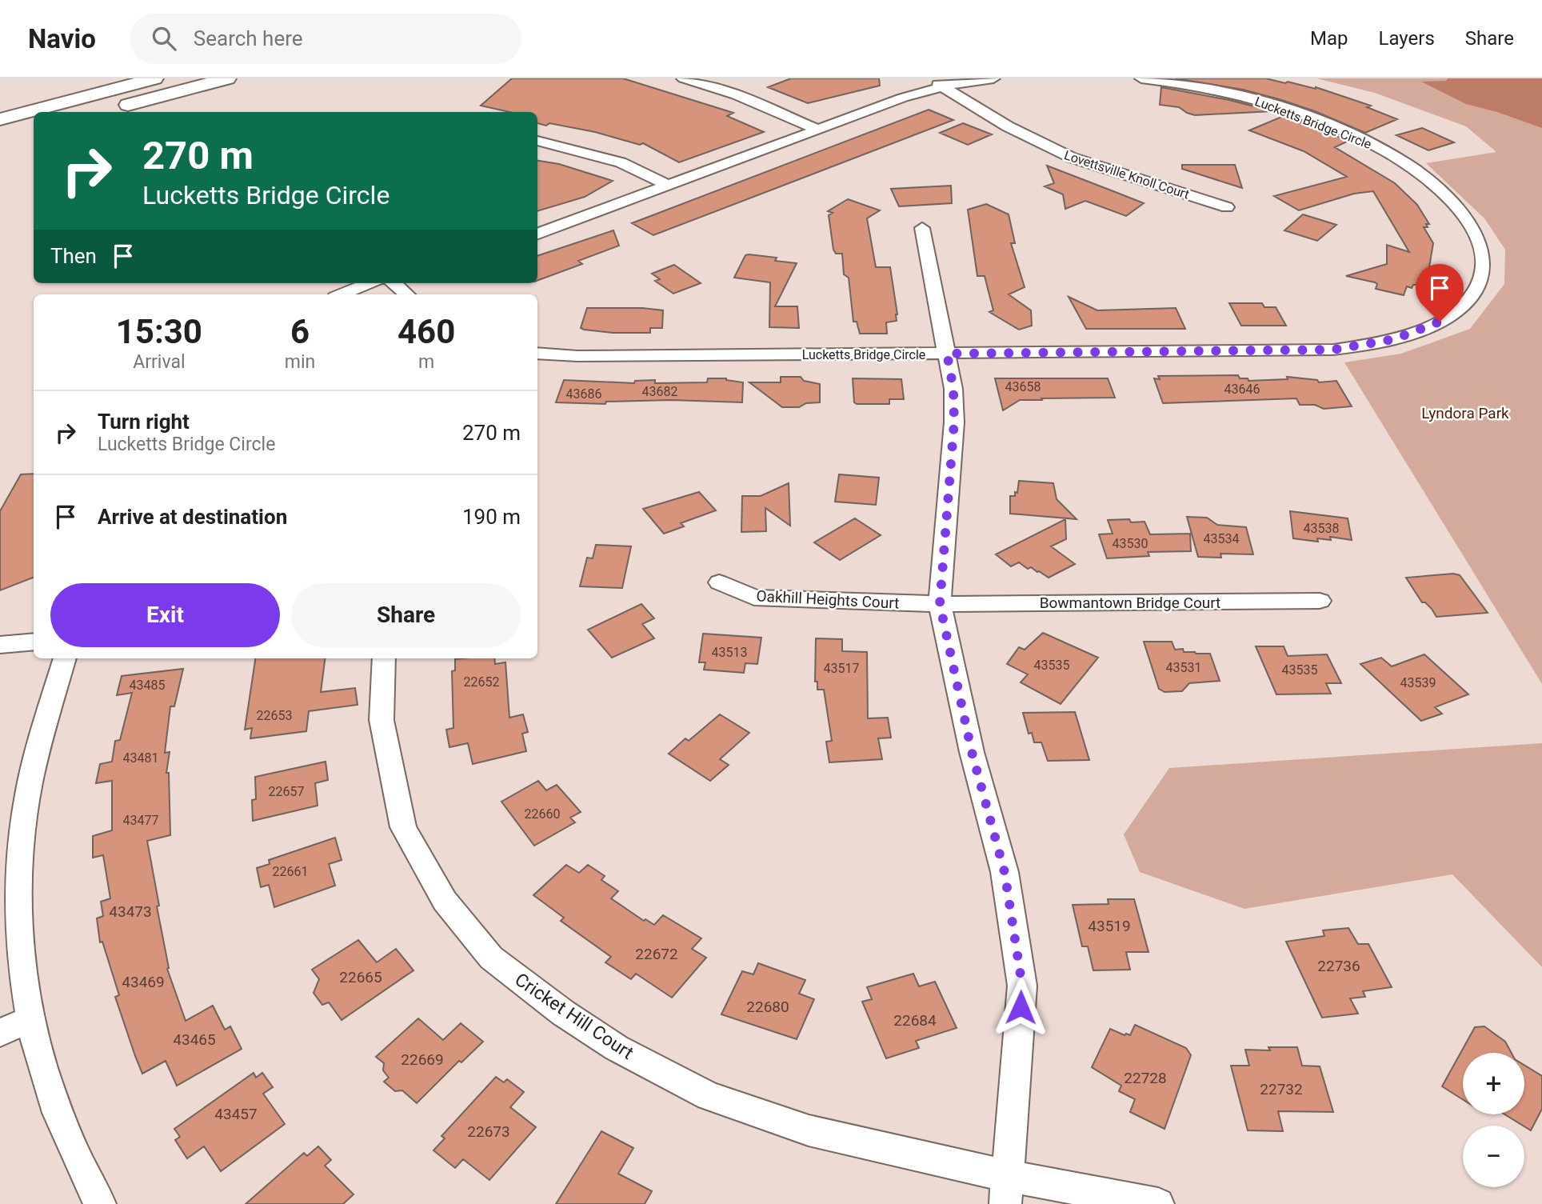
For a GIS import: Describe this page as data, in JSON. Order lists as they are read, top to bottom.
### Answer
{
  "streets": {
    "street": [
      "Lucketts Bridge Circle",
      "Lovettsville Knoll Court",
      "Oakhill Heights Court",
      "Bowmantown Bridge Court",
      "Cricket Hill Court"
    ]
  },
  "crossings": [
    ["Oakhill Heights Court", "Bowmantown Bridge Court"]
  ],
  "parks": ["Lyndora Park"],
  "house_numbers": [
    "43658",
    "43646",
    "43682",
    "43686",
    "43538",
    "43534",
    "43530",
    "43513",
    "43535",
    "43531",
    "43517",
    "43535",
    "22652",
    "43539",
    "43485",
    "22653",
    "43481",
    "22657",
    "22660",
    "43477",
    "22661",
    "43473",
    "43519",
    "22672",
    "22736",
    "22665",
    "43469",
    "22680",
    "22684",
    "43465",
    "22669",
    "22728",
    "22732",
    "43457",
    "22673"
  ],
  "page": {
    "header": "Navio",
    "search": "Search here",
    "nav": ["Map", "Layers", "Share"],
    "turn": ["270 m", "Lucketts Bridge Circle"],
    "then": "Then",
    "eta": [
      "15:30",
      "Arrival",
      "6",
      "min",
      "460",
      "m"
    ],
    "list": [
      {
        "name": "Turn right",
        "note": "Lucketts Bridge Circle",
        "value": "270 m"
      },
      {
        "name": "Arrive at destination",
        "value": "190 m"
      }
    ],
    "buttons": ["Exit", "Share"],
    "map_buttons": ["+", "−"]
  }
}
